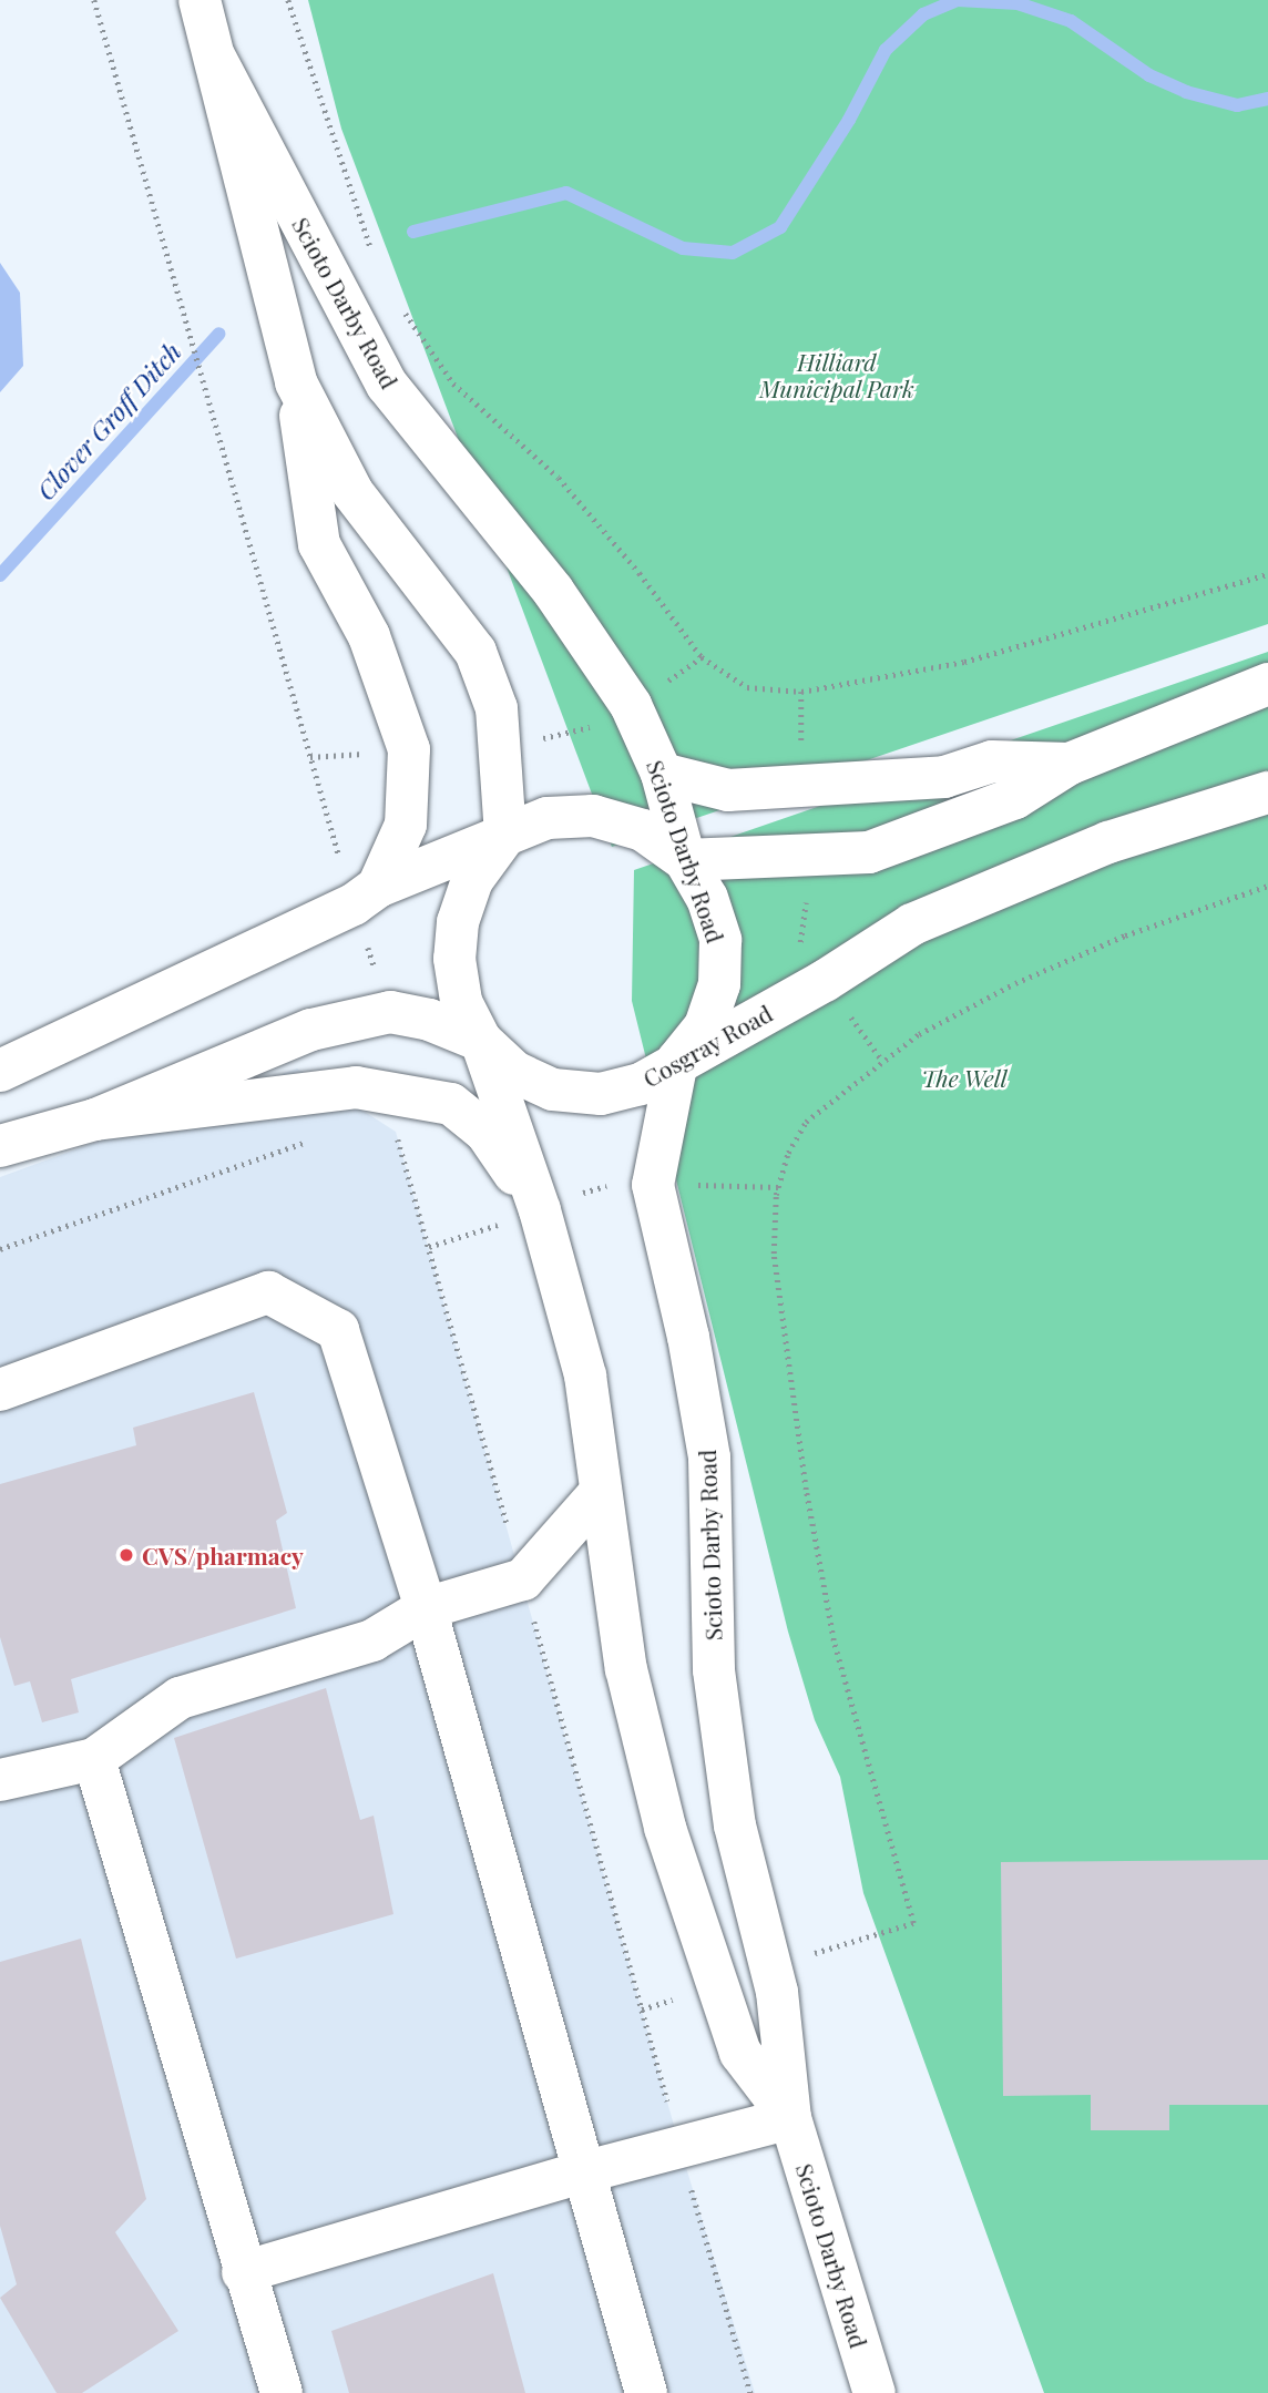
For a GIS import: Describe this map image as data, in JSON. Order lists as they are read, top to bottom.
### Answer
{
  "streets": {
    "main road": ["Scioto Darby Road", "Cosgray Road"]
  },
  "crossings": [
    ["Scioto Darby Road", "Cosgray Road"]
  ],
  "water": ["Clover Groff Ditch"],
  "parks": ["Hilliard Municipal Park", "The Well"],
  "places": ["CVS/pharmacy"]
}
